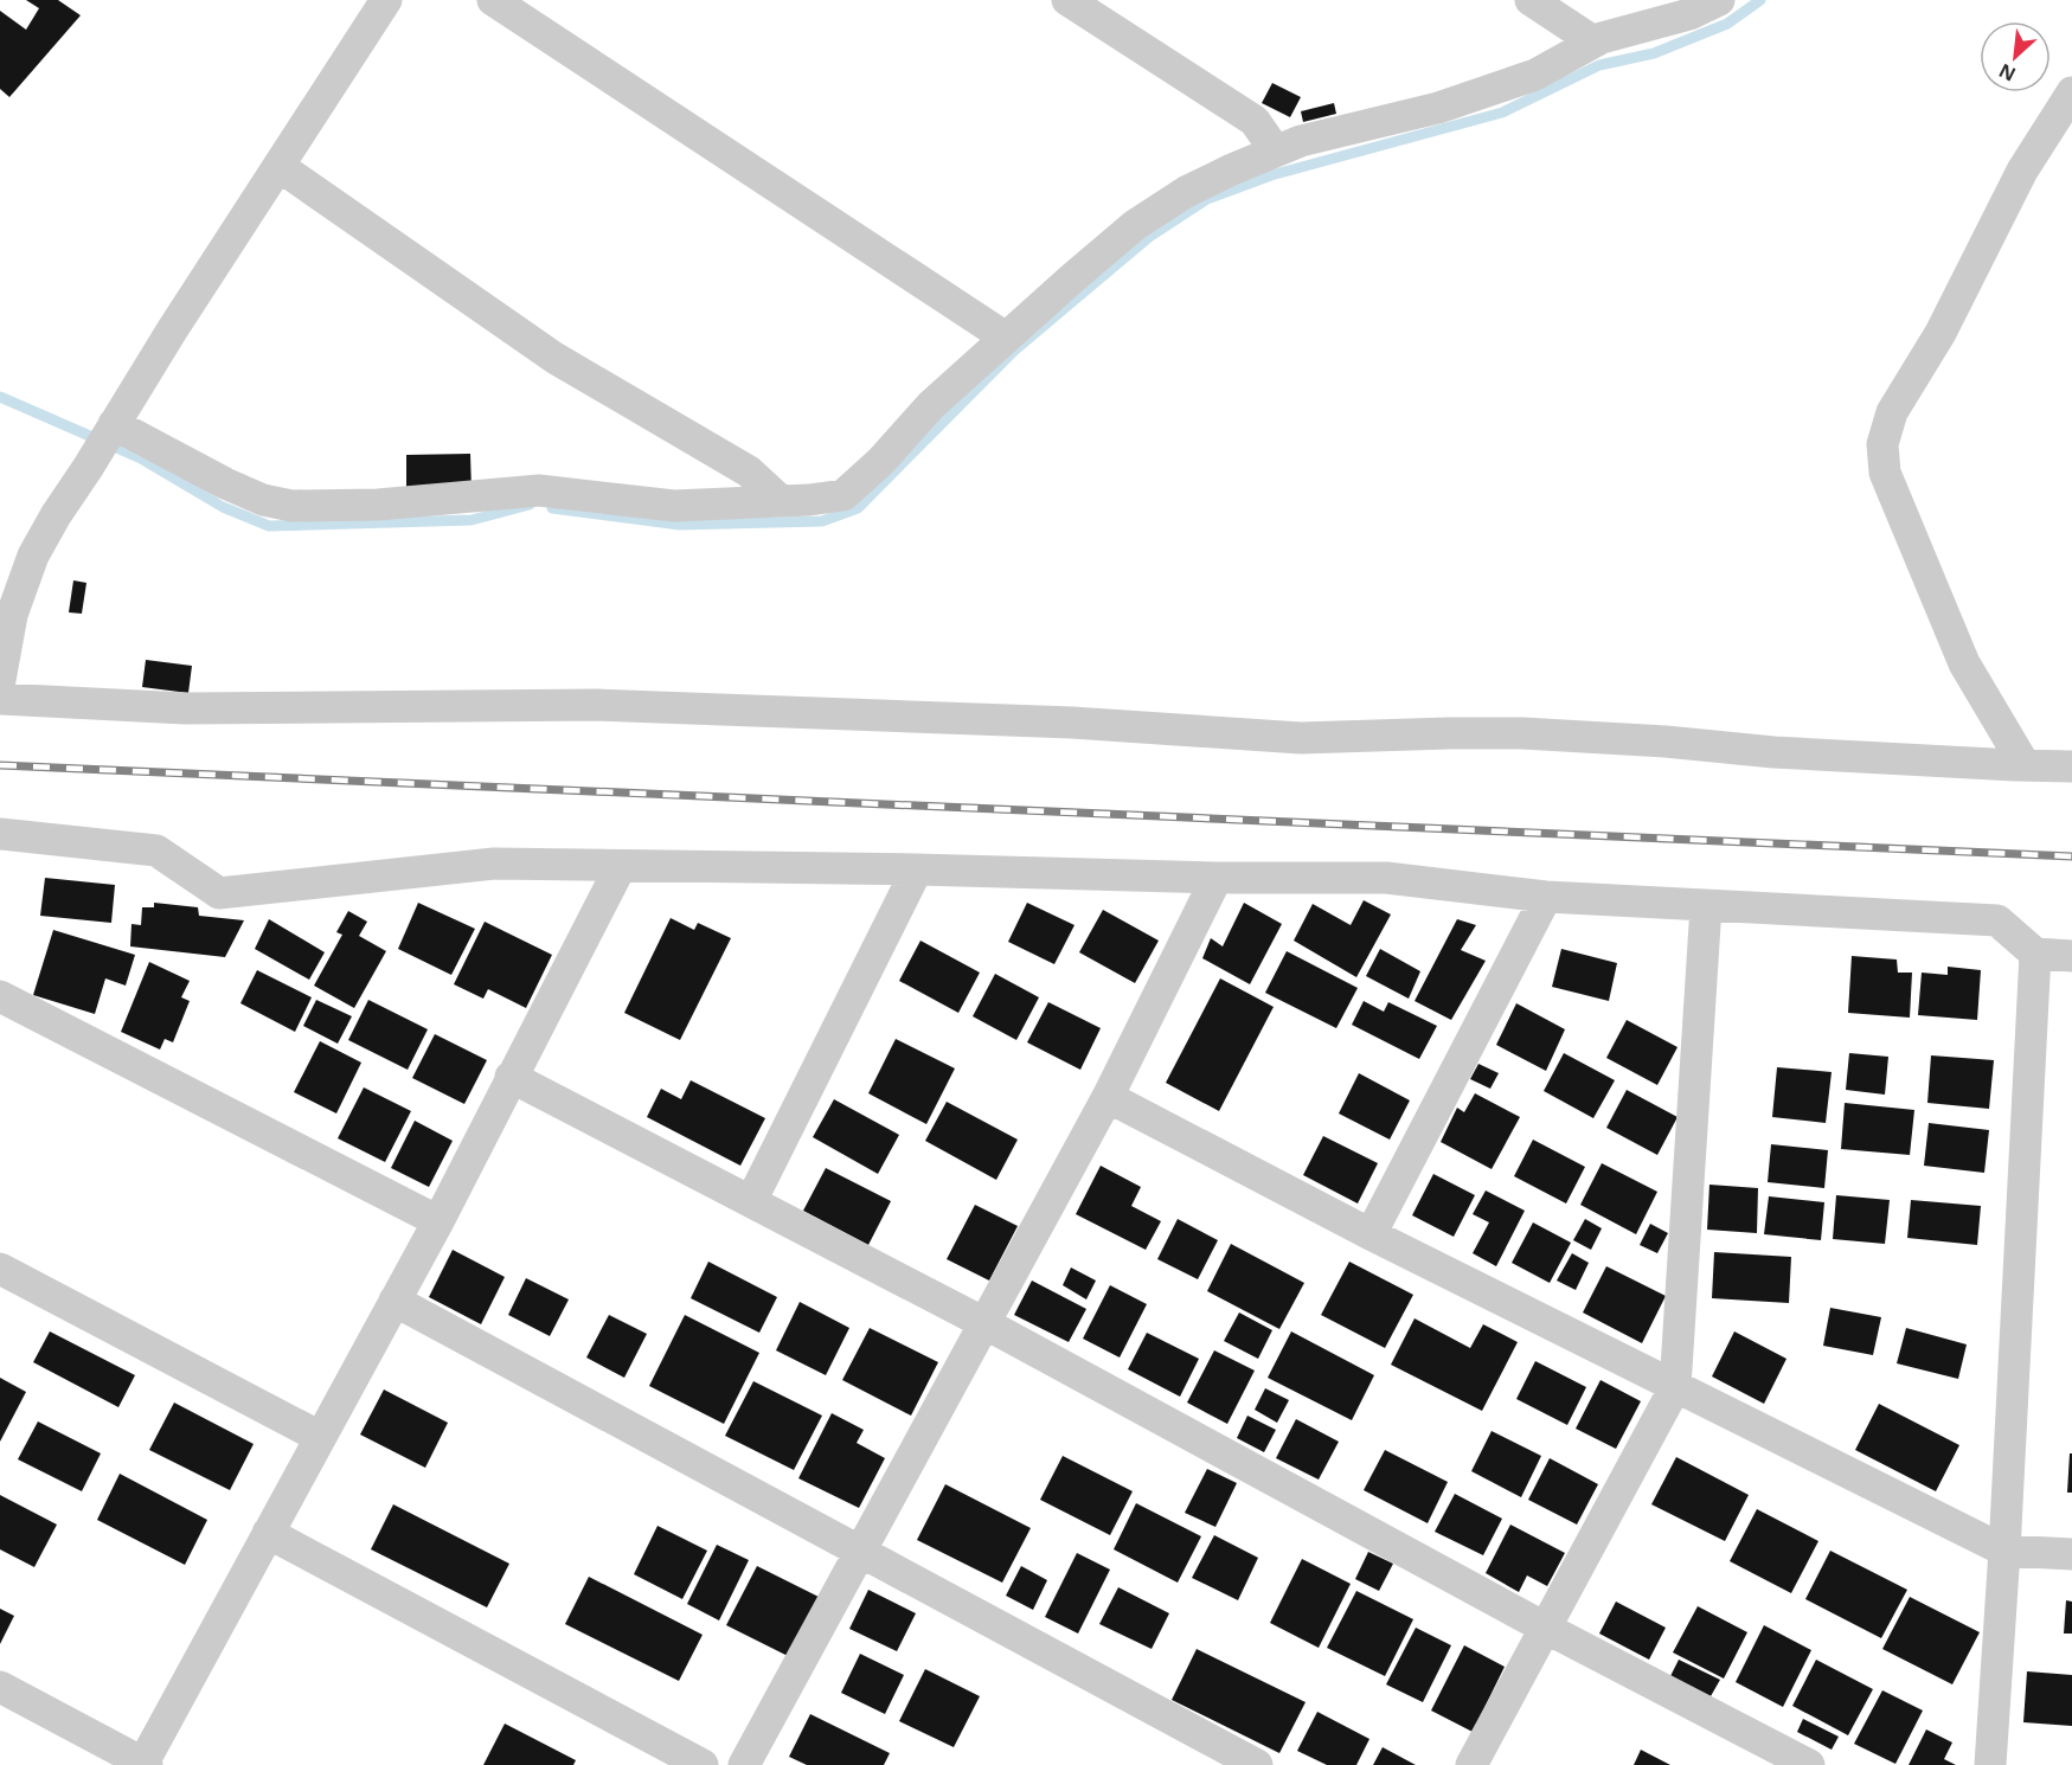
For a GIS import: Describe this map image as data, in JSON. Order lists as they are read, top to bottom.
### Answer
{
  "north": "bottom left"
}
